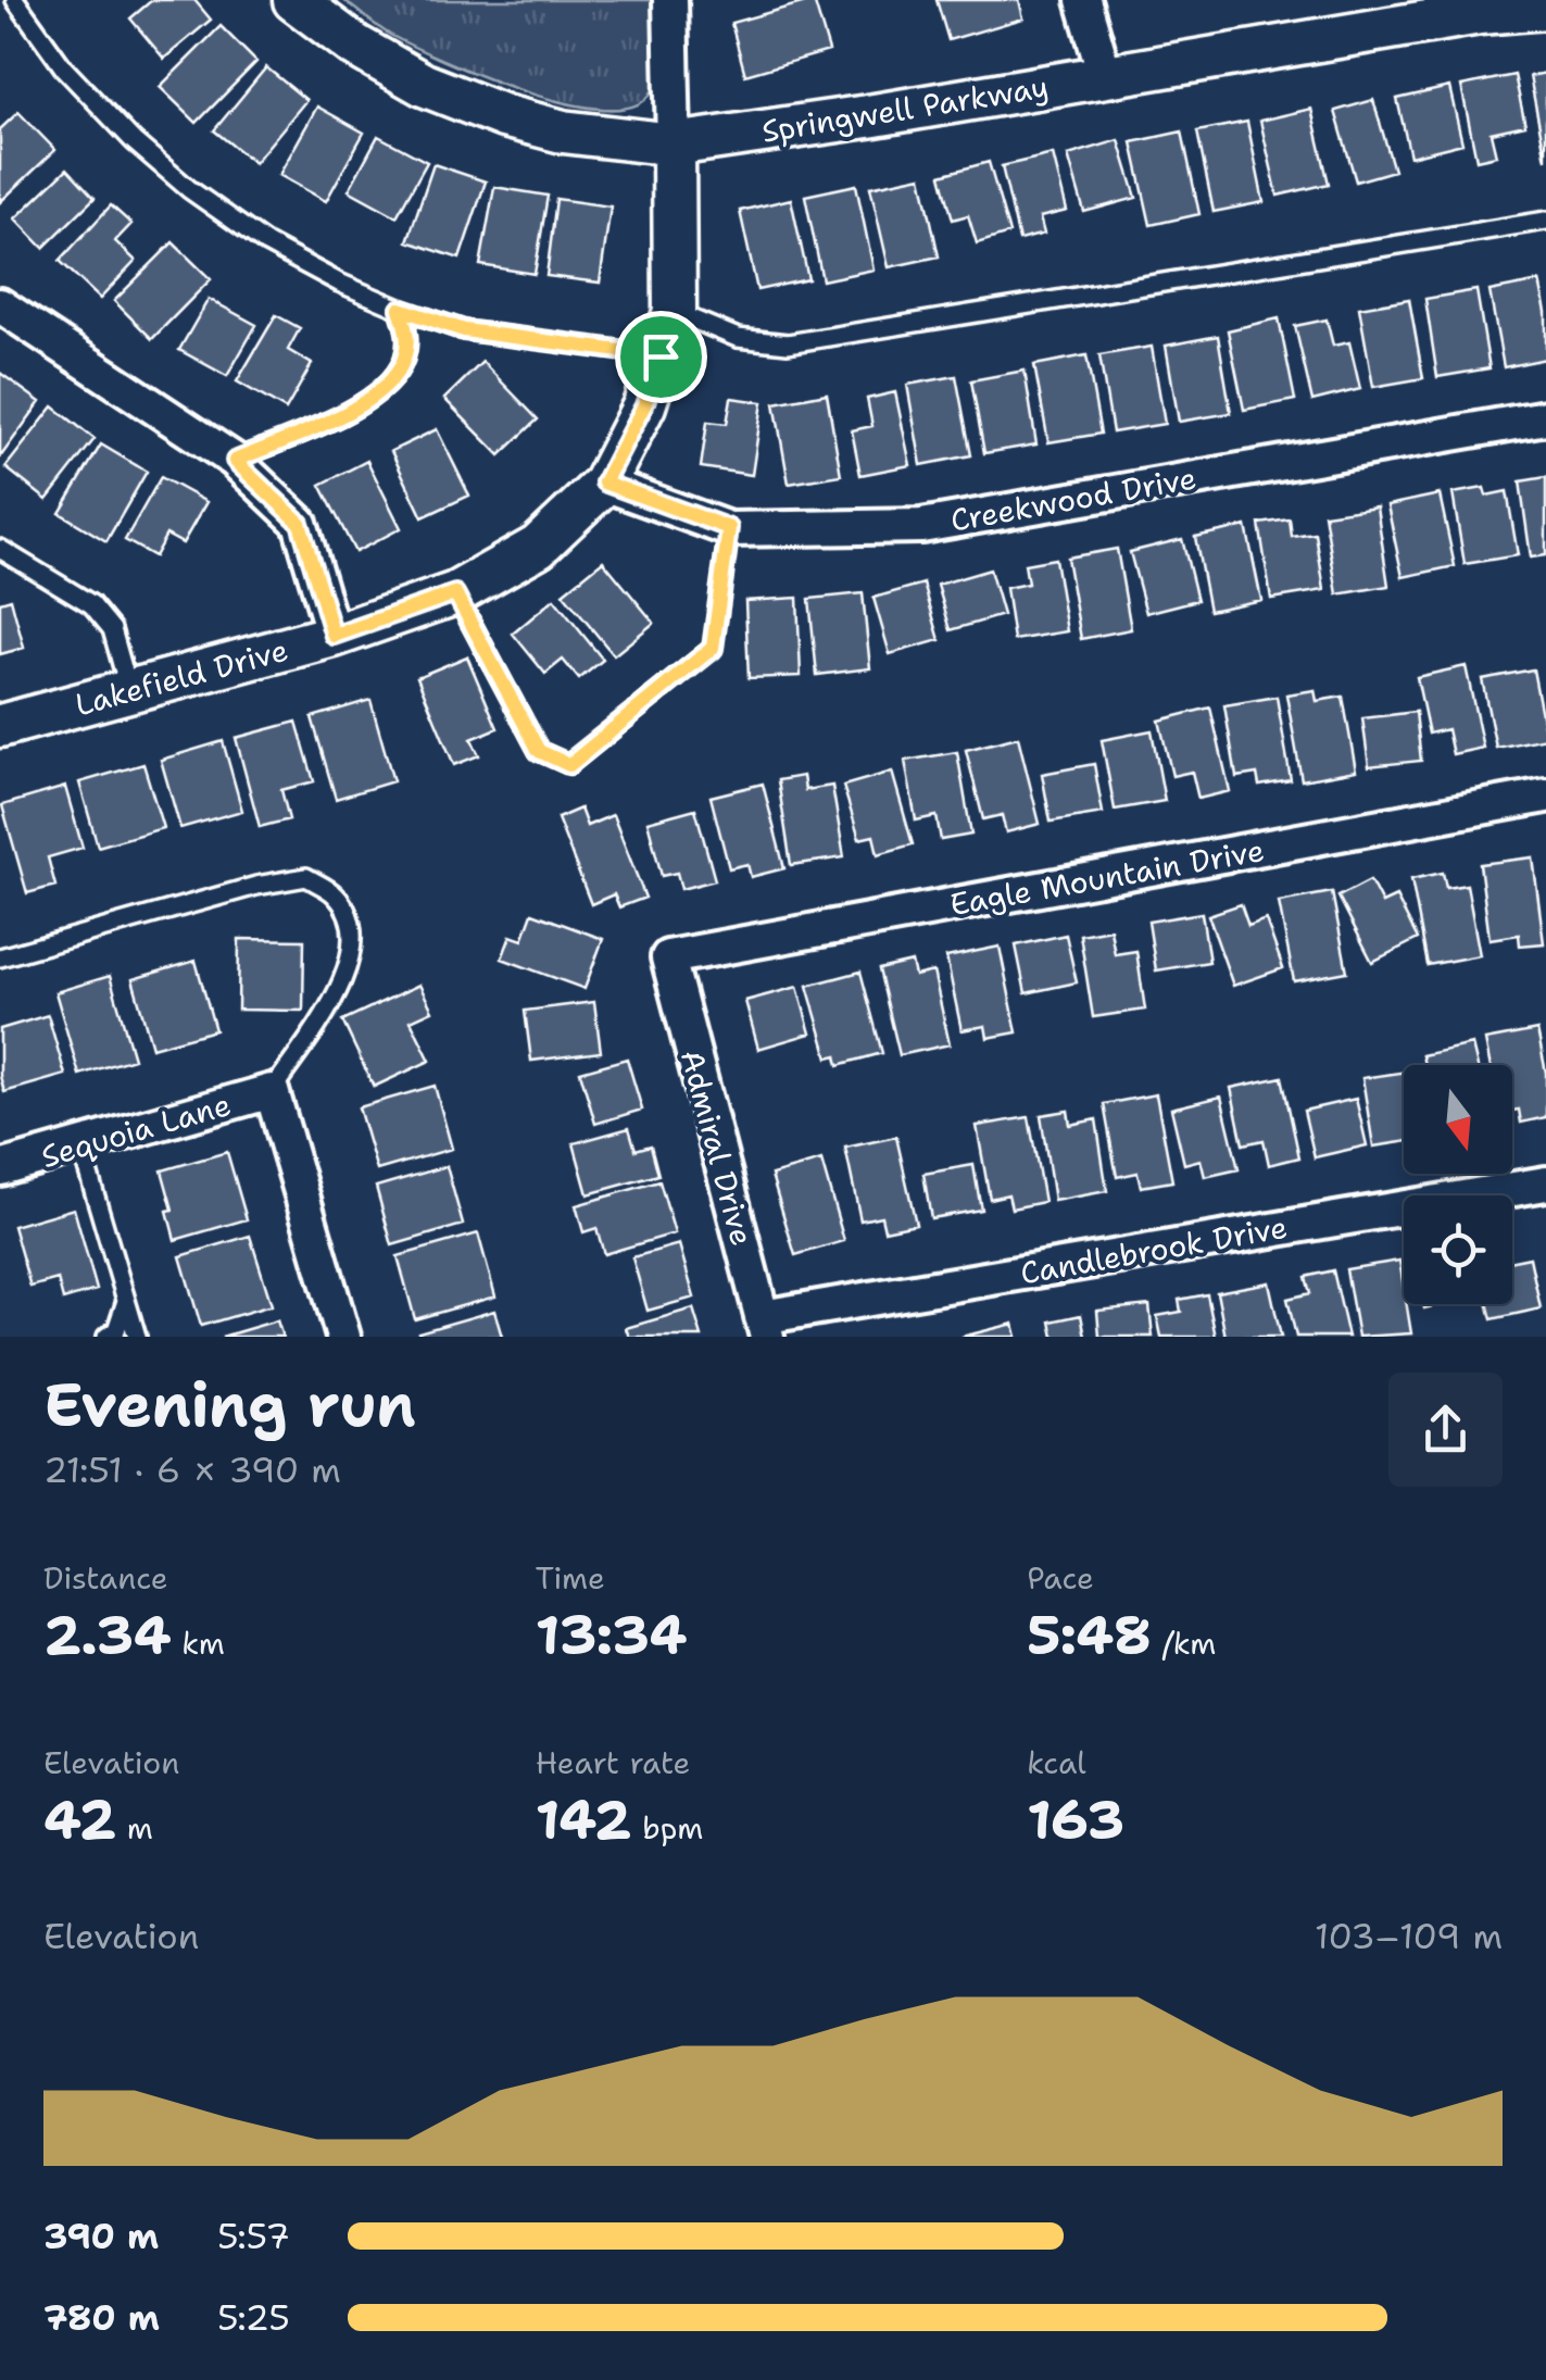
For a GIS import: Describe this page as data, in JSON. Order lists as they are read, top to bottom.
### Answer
{
  "streets": {
    "street": [
      "Springwell Parkway",
      "Creekwood Drive",
      "Lakefield Drive",
      "Eagle Mountain Drive",
      "Sequoia Lane",
      "Admiral Drive",
      "Candlebrook Drive"
    ]
  },
  "crossings": [
    ["Springwell Parkway", "Lakefield Drive"],
    ["Creekwood Drive", "Lakefield Drive"],
    ["Eagle Mountain Drive", "Admiral Drive"],
    ["Admiral Drive", "Candlebrook Drive"]
  ],
  "north": "bottom",
  "page": {
    "heading": ["Evening run", "21:51 · 6 × 390 m"],
    "stats": [
      ["Distance", "2.34 km"],
      ["Time", "13:34"],
      ["Pace", "5:48 /km"],
      ["Elevation", "42 m"],
      ["Heart rate", "142 bpm"],
      ["kcal", "163"]
    ],
    "chart": ["Elevation", "103–109 m"],
    "list": [
      {
        "name": "390 m",
        "note": "5:57"
      },
      {
        "name": "780 m",
        "note": "5:25"
      }
    ]
  }
}
